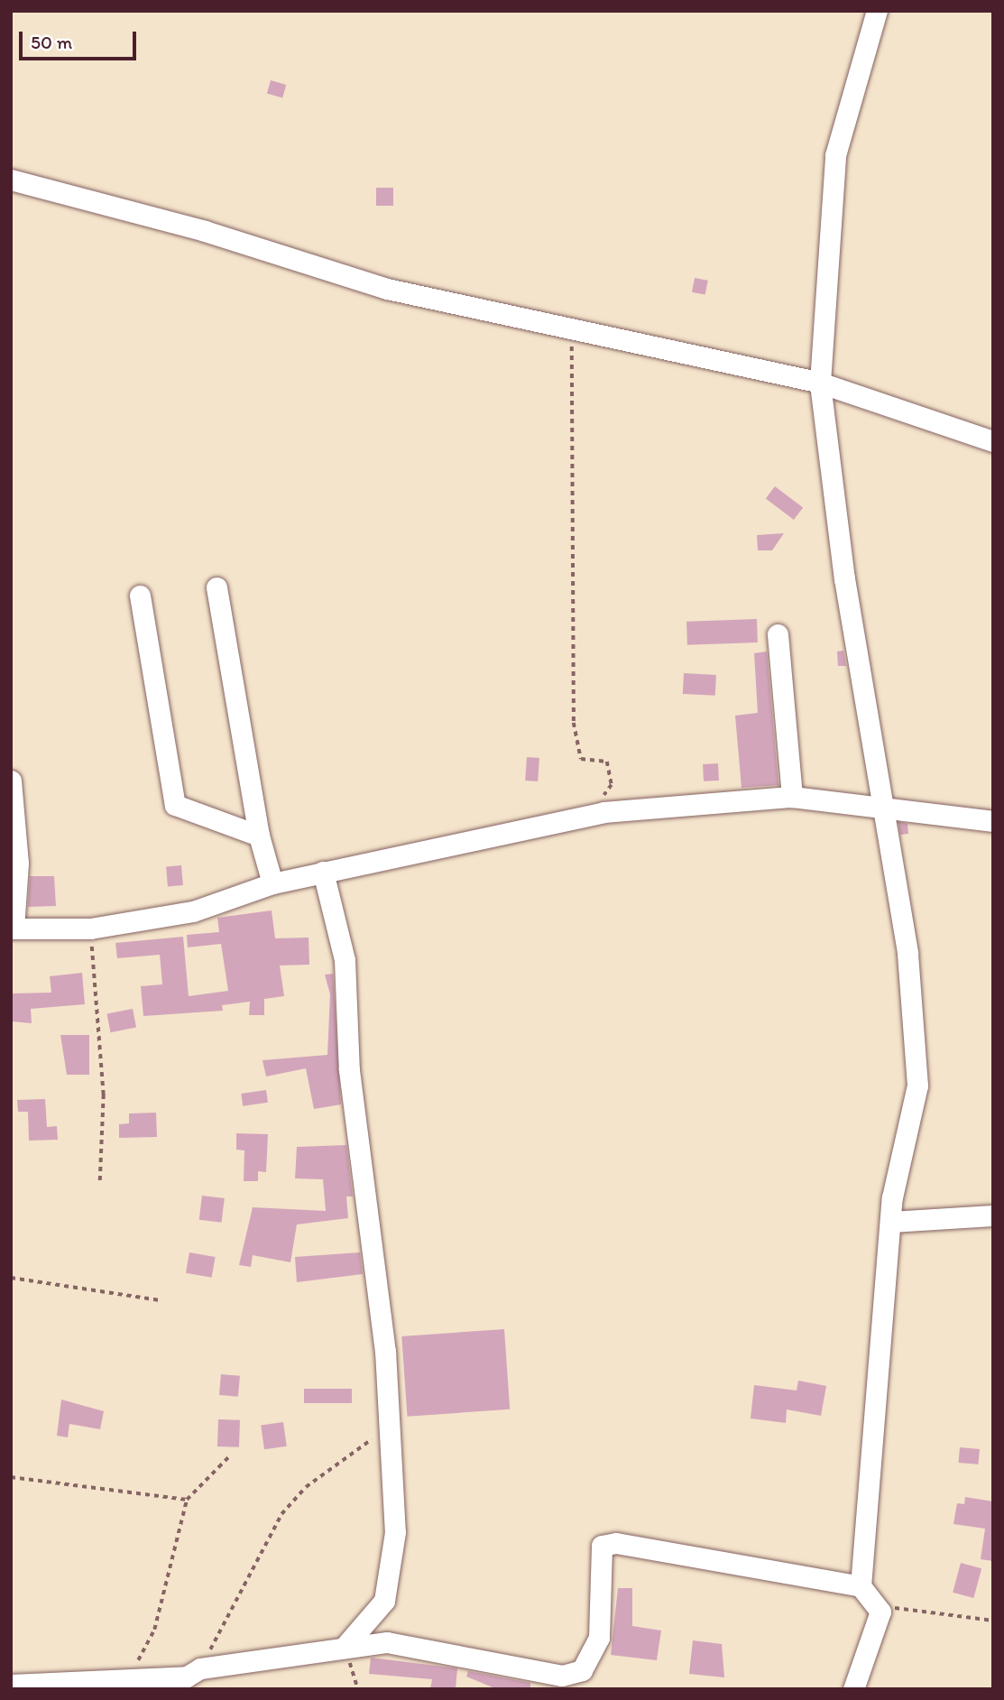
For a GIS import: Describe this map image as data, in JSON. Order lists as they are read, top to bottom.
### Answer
{
  "scale_bar": "50 m"
}
